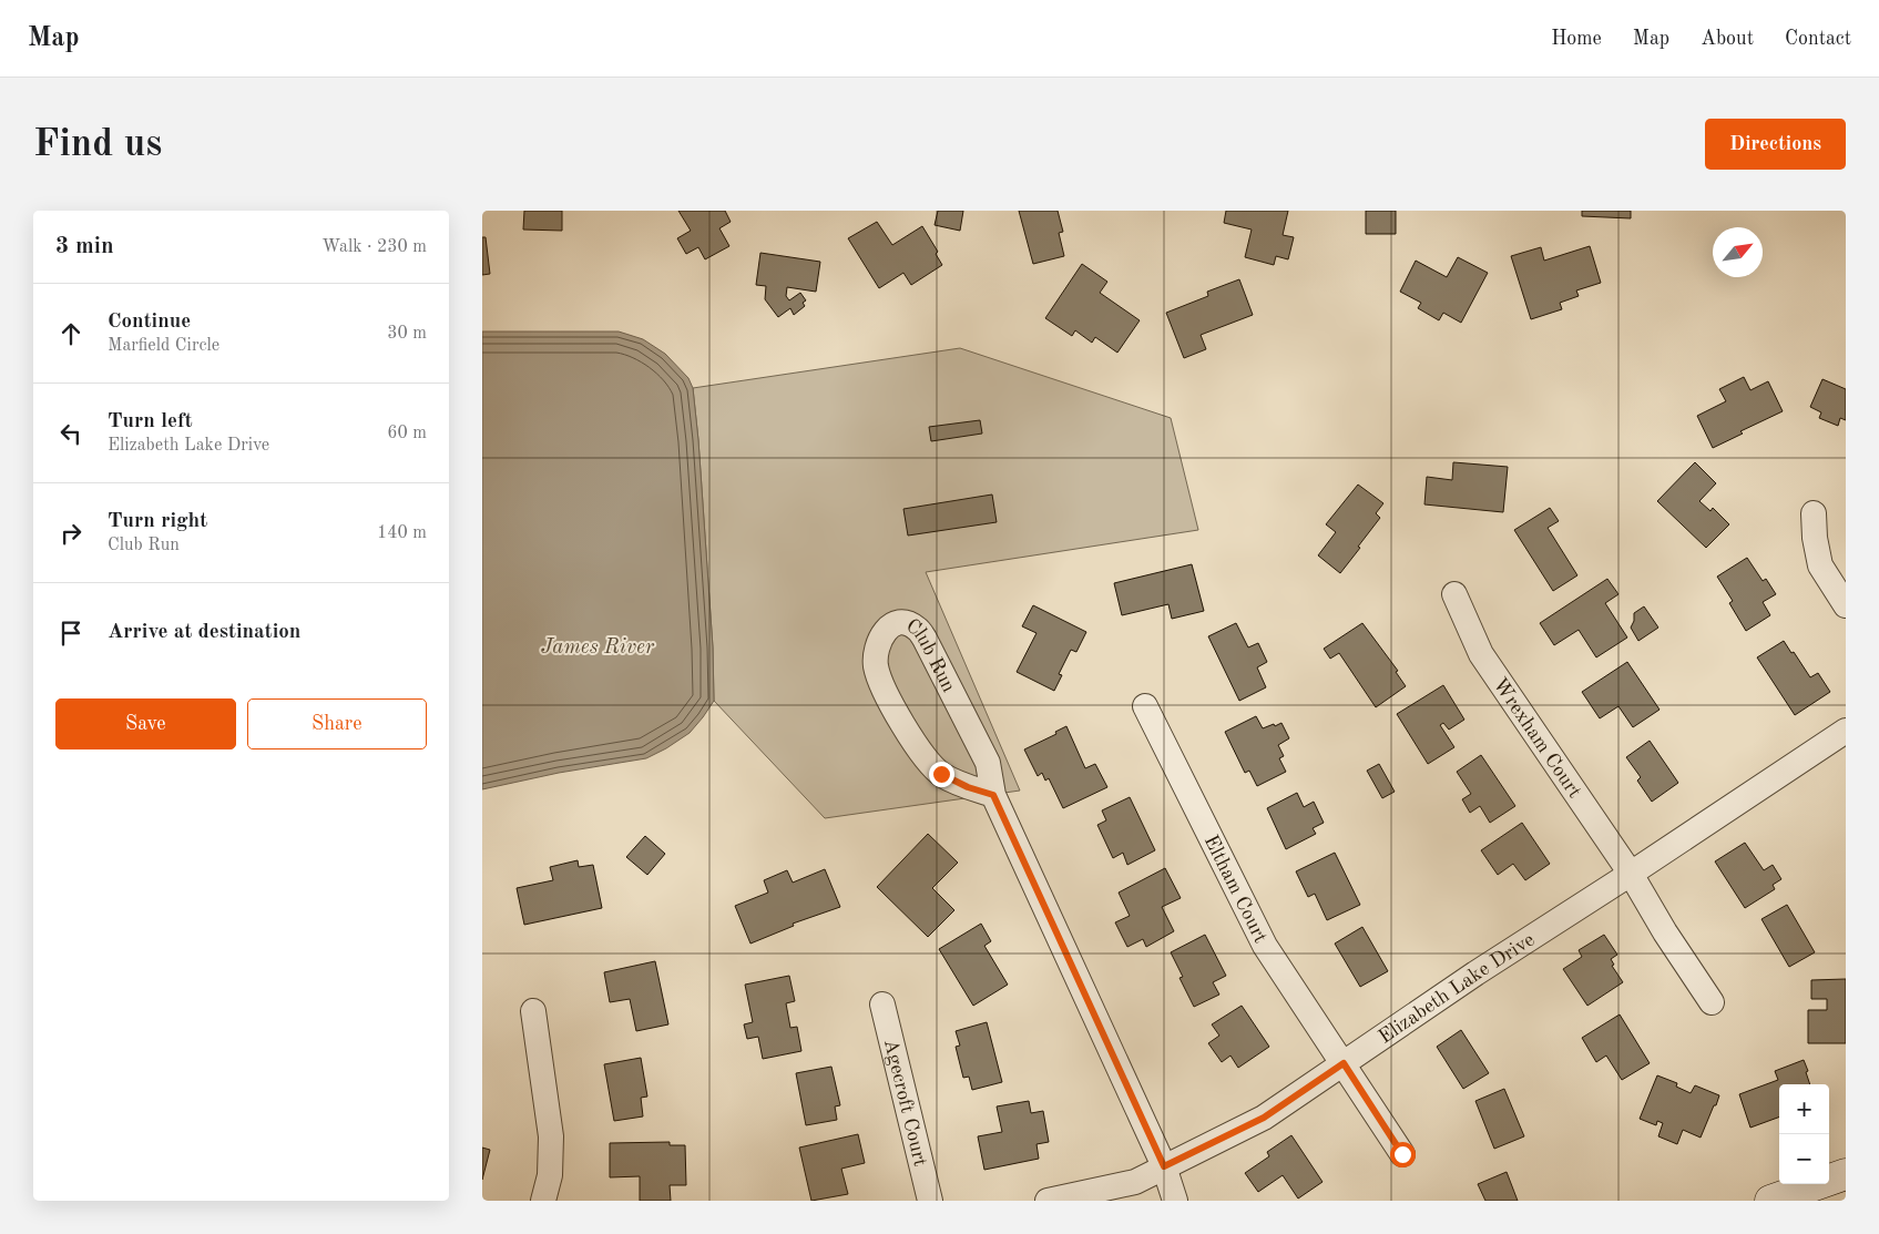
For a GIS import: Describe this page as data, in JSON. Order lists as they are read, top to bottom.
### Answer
{
  "streets": {
    "street": [
      "Club Run",
      "Wrexham Court",
      "Eltham Court",
      "Elizabeth Lake Drive",
      "Agecroft Court"
    ]
  },
  "crossings": [
    ["Club Run", "Elizabeth Lake Drive"],
    ["Wrexham Court", "Elizabeth Lake Drive"],
    ["Eltham Court", "Elizabeth Lake Drive"]
  ],
  "water": ["James River"],
  "north": "top right",
  "page": {
    "header": "Map",
    "nav": [
      "Home",
      "Map",
      "About",
      "Contact"
    ],
    "buttons": [
      "Directions",
      ["Save", "Share"]
    ],
    "title": "Find us",
    "heading": ["3 min", "Walk · 230 m"],
    "list": [
      ["Continue", "Marfield Circle", "30 m"],
      ["Turn left", "Elizabeth Lake Drive", "60 m"],
      ["Turn right", "Club Run", "140 m"],
      "Arrive at destination"
    ],
    "map_buttons": ["+", "−"]
  }
}
